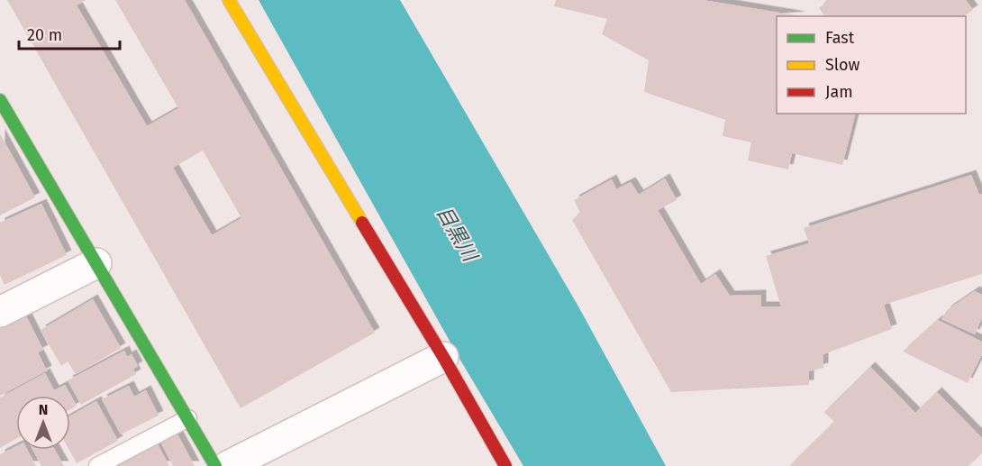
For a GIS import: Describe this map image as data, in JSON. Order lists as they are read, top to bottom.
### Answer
{
  "water": ["目黒川"],
  "legend": ["Fast", "Slow", "Jam"],
  "scale_bar": "20 m",
  "north": "top"
}
